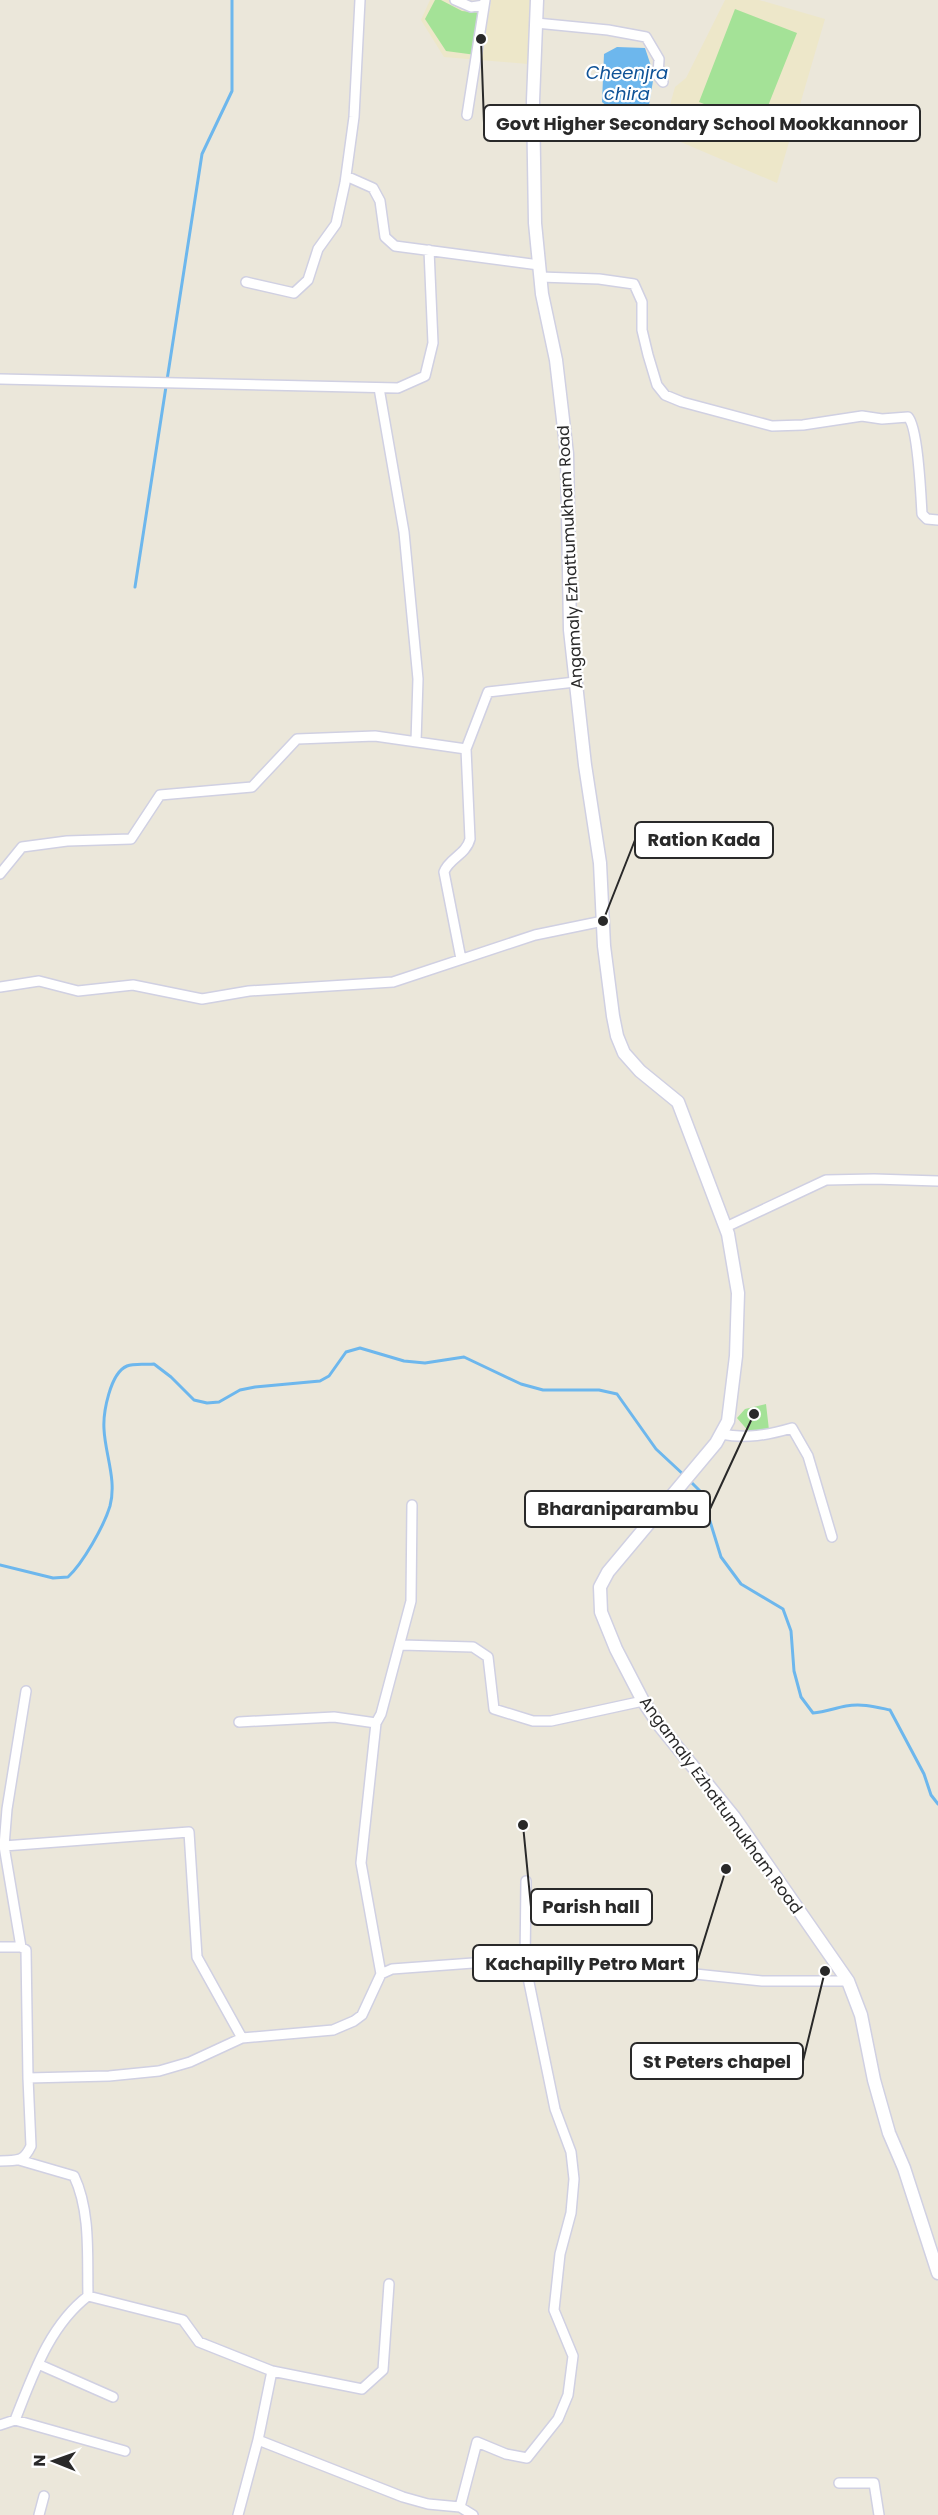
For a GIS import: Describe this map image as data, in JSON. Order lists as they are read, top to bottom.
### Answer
{
  "streets": {
    "street": ["Angamaly Ezhattumukham Road"]
  },
  "water": ["Cheenjra chira"],
  "places": [
    "Govt Higher Secondary School Mookkannoor",
    "Ration Kada",
    "Bharaniparambu",
    "Parish hall",
    "Kachapilly Petro Mart",
    "St Peters chapel"
  ],
  "north": "left"
}
